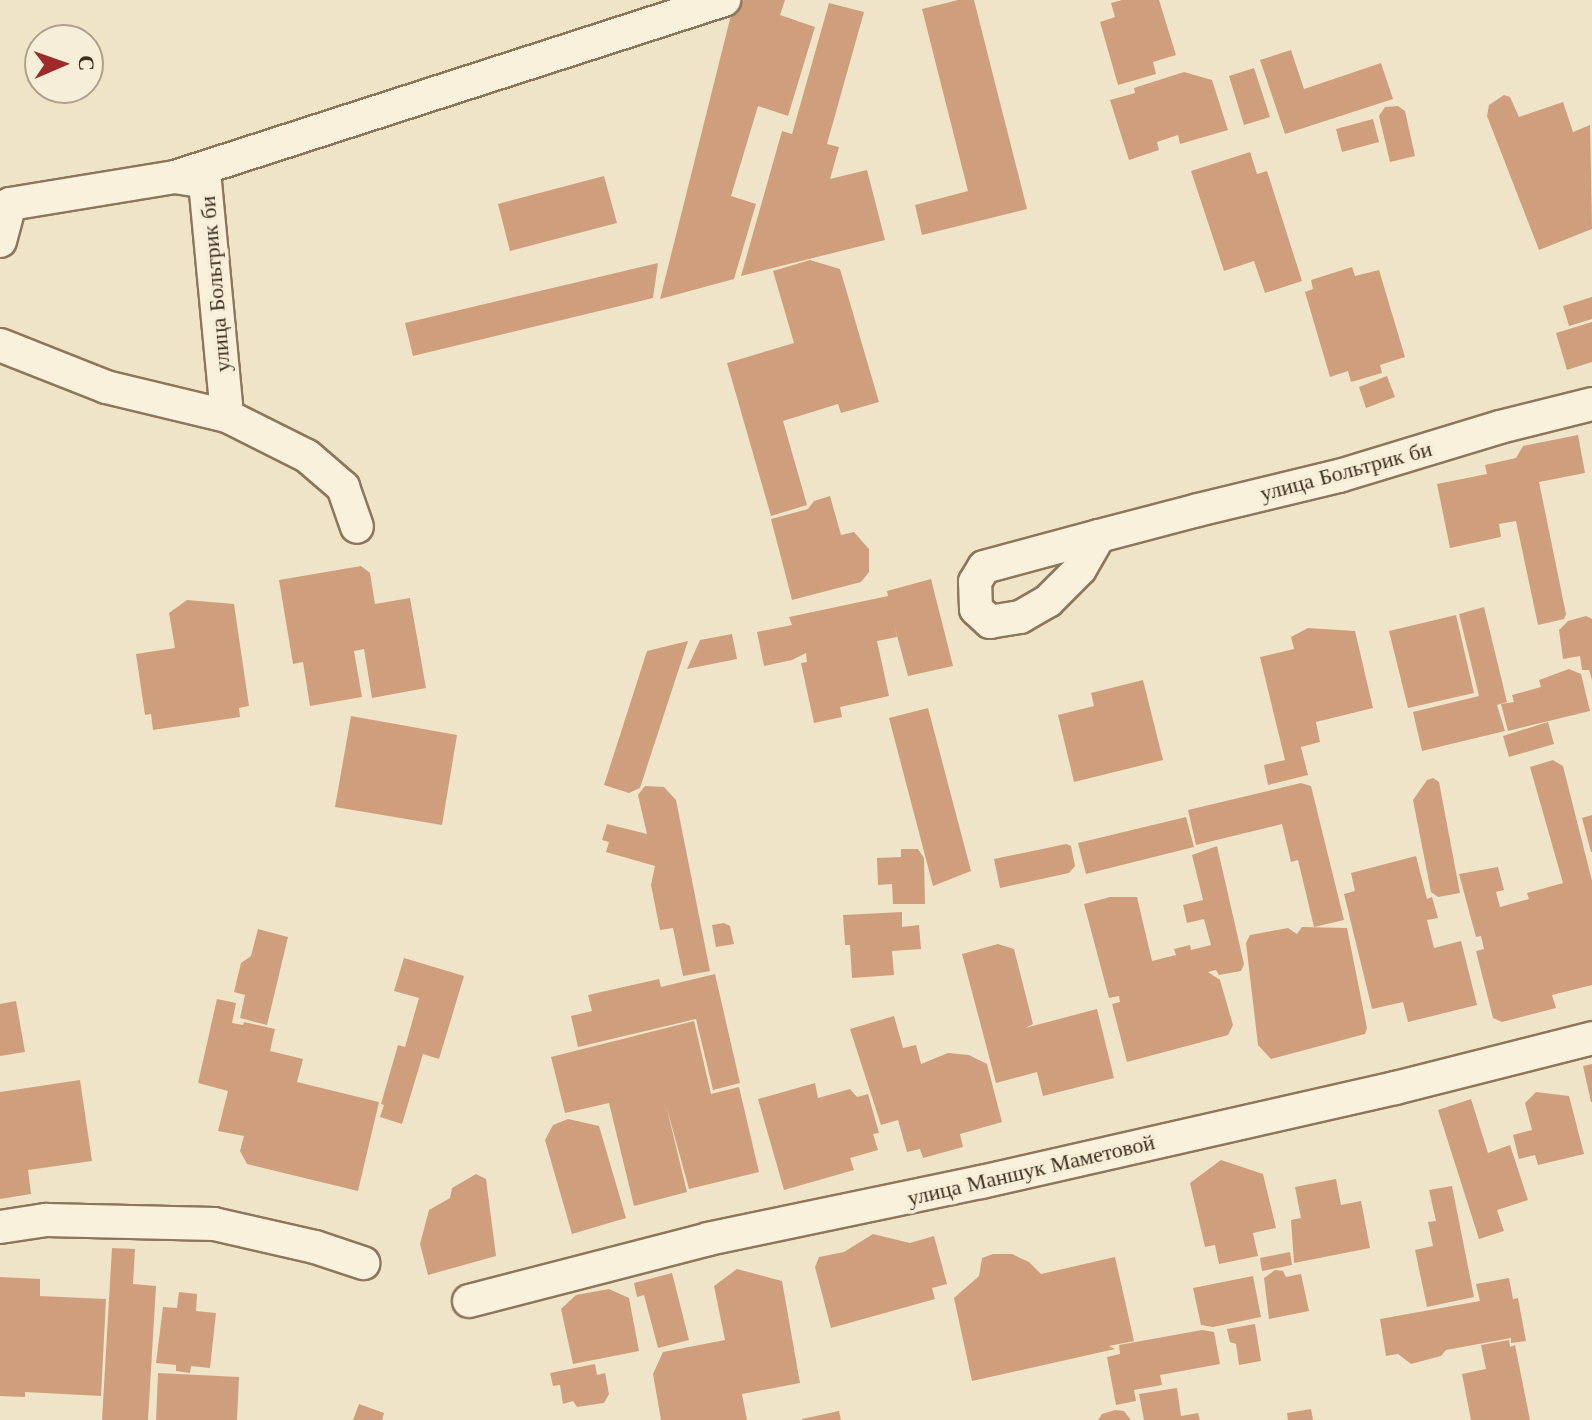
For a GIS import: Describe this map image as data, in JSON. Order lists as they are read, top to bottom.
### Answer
{
  "streets": {
    "street": ["улица Больтрик би", "улица Маншук Маметовой"]
  },
  "north": "right"
}
